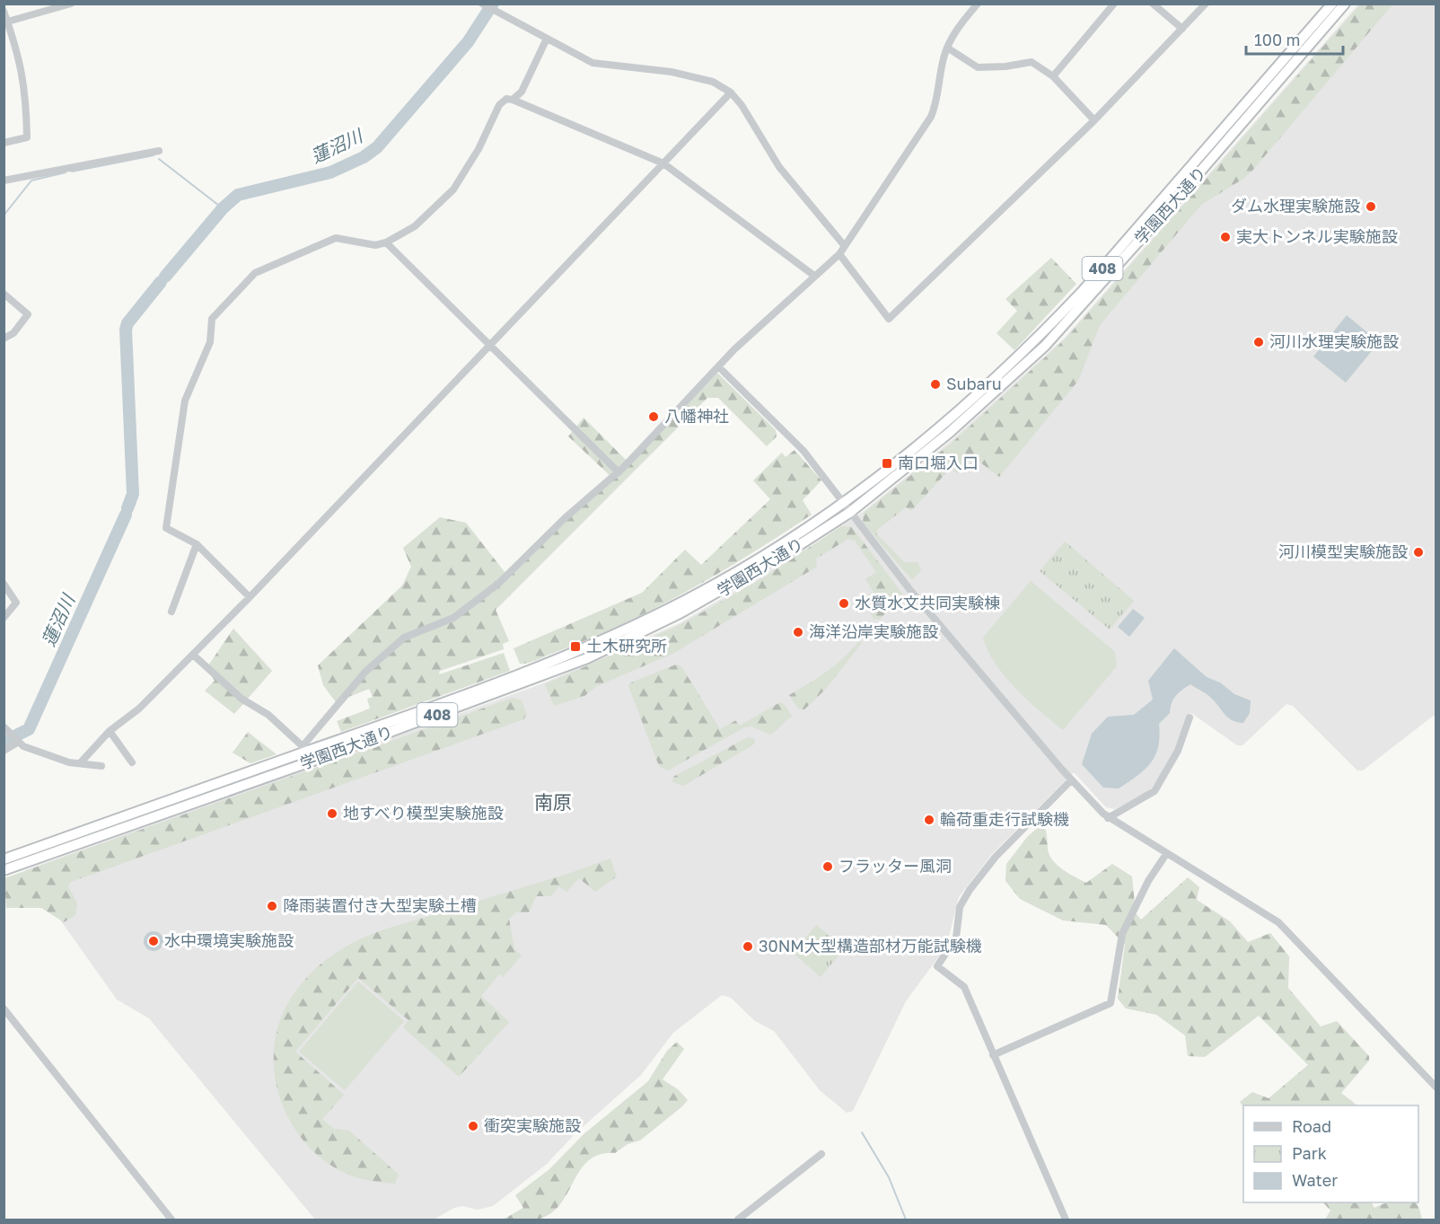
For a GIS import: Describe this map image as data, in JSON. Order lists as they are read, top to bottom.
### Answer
{
  "streets": {
    "highway": ["学園西大通り", "408"]
  },
  "districts": ["南原"],
  "water": ["蓮沼川"],
  "places": {
    "other": [
      "ダム水理実験施設",
      "実大トンネル実験施設",
      "河川水理実験施設",
      "Subaru",
      "八幡神社",
      "河川模型実験施設",
      "水質水文共同実験棟",
      "海洋沿岸実験施設",
      "地すべり模型実験施設",
      "輪荷重走行試験機",
      "フラッター風洞",
      "降雨装置付き大型実験土槽",
      "水中環境実験施設",
      "30NM大型構造部材万能試験機",
      "衝突実験施設"
    ],
    "transit": ["南口堀入口", "土木研究所"]
  },
  "legend": ["Road", "Park", "Water"],
  "scale_bar": "100 m"
}
